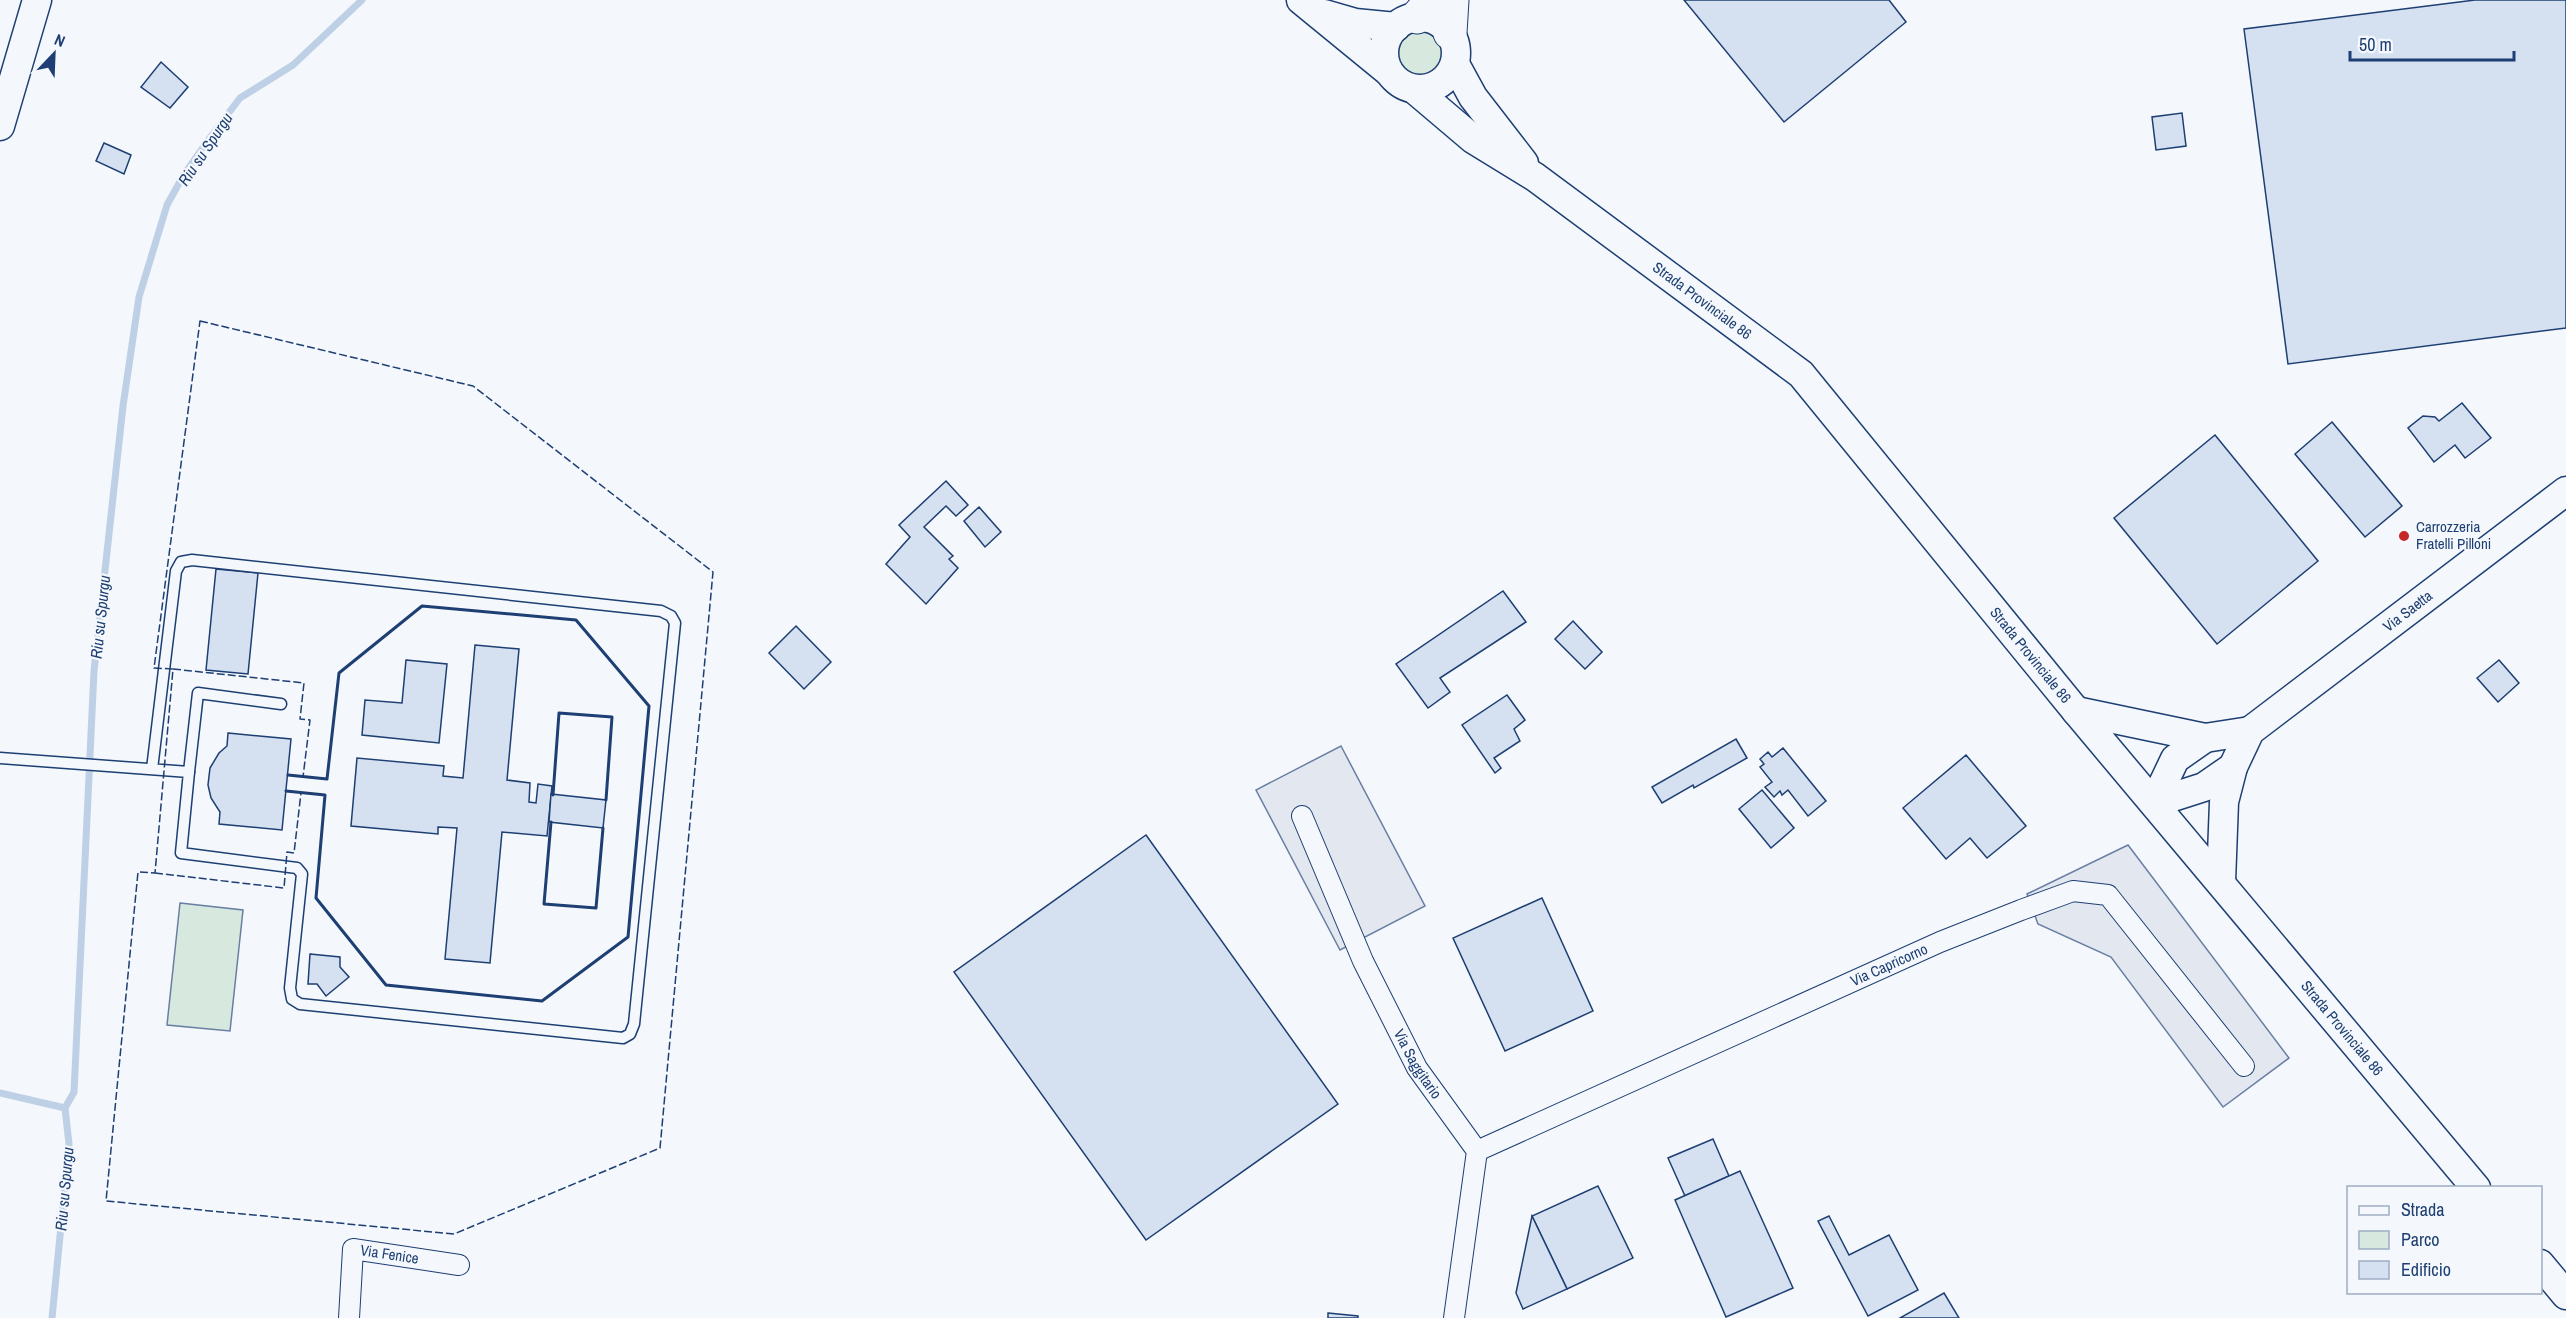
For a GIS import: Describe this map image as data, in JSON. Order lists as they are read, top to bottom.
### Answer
{
  "streets": {
    "street": [
      "Strada Provinciale 86",
      "Via Saetta",
      "Via Capricorno",
      "Via Saggitario",
      "Via Fenice"
    ]
  },
  "crossings": [
    ["Strada Provinciale 86", "Via Saetta"],
    ["Via Capricorno", "Via Saggitario"]
  ],
  "water": ["Riu su Spurgu"],
  "places": ["Carrozzeria Fratelli Pilloni"],
  "legend": ["Strada", "Parco", "Edificio"],
  "scale_bar": "50 m",
  "north": "top right"
}
